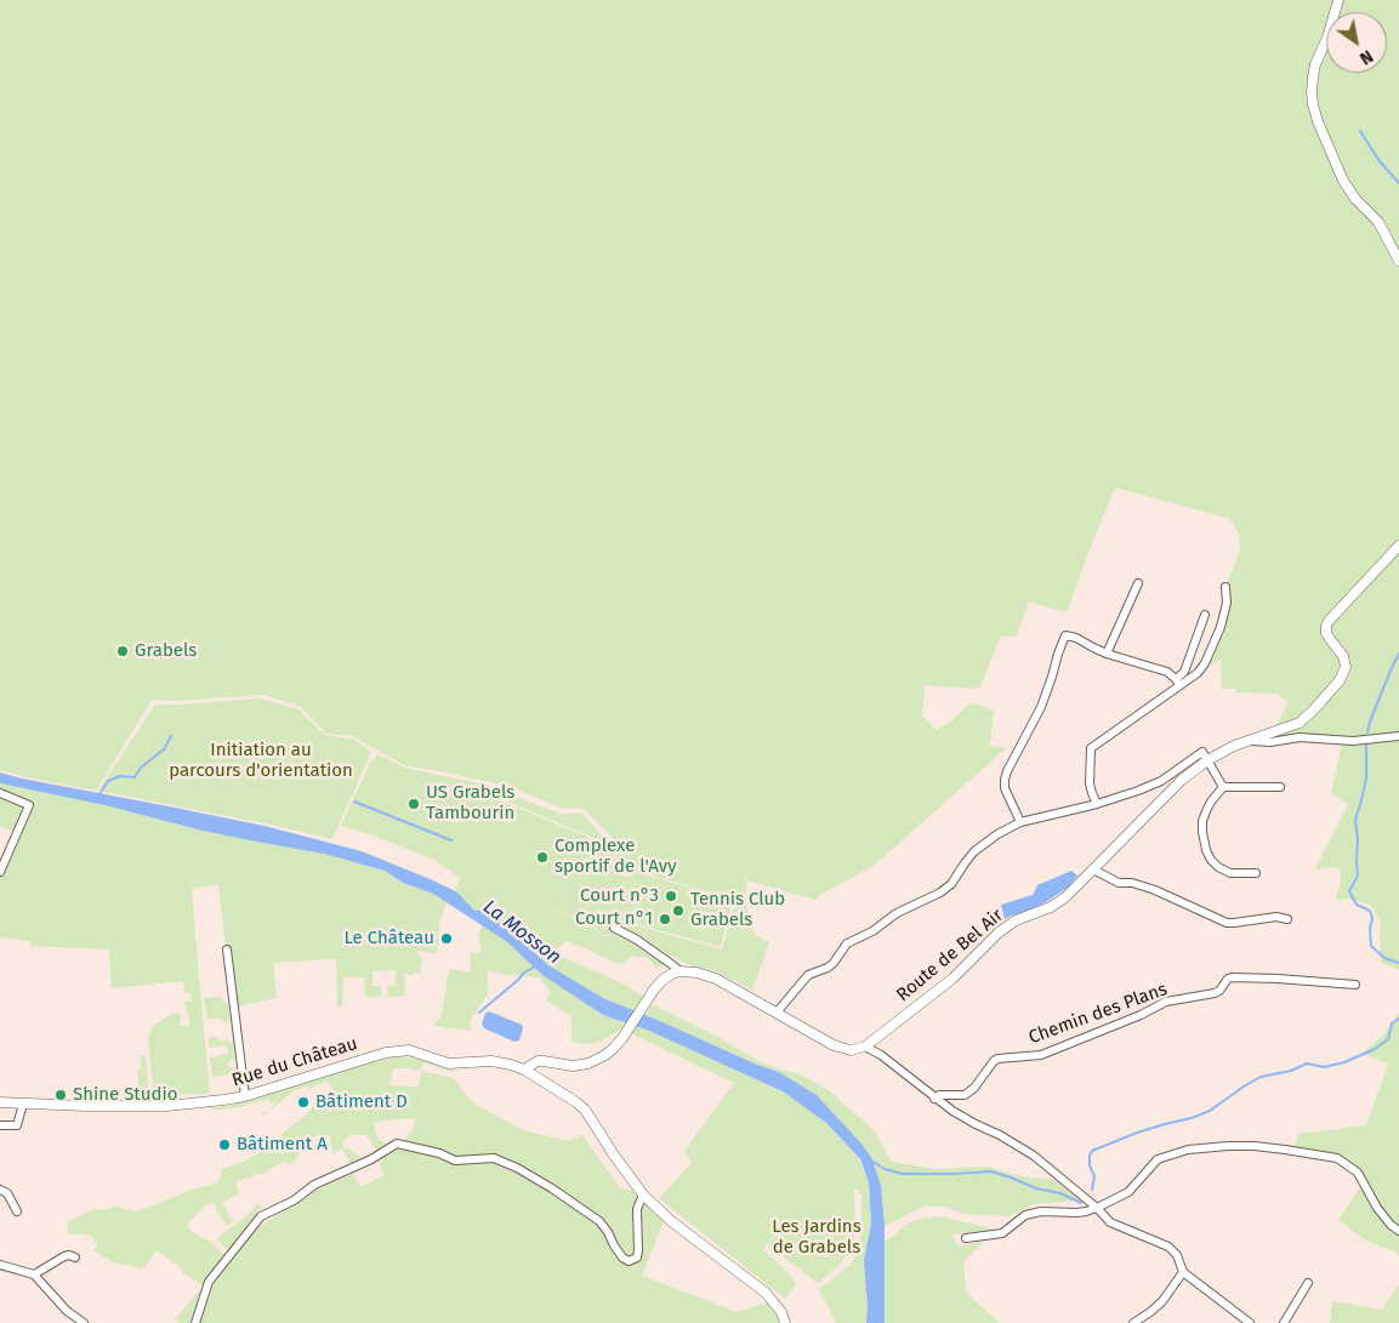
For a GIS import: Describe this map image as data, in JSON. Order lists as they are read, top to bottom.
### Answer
{
  "streets": {
    "street": ["Route de Bel Air", "Chemin des Plans", "Rue du Château"]
  },
  "water": ["La Mosson"],
  "parks": ["Initiation au parcours d'orientation", "Les Jardins de Grabels"],
  "places": [
    "Grabels",
    "US Grabels Tambourin",
    "Complexe sportif de l'Avy",
    "Court n°3",
    "Tennis Club Grabels",
    "Court n°1",
    "Le Château",
    "Shine Studio",
    "Bâtiment D",
    "Bâtiment A"
  ],
  "north": "bottom right"
}
